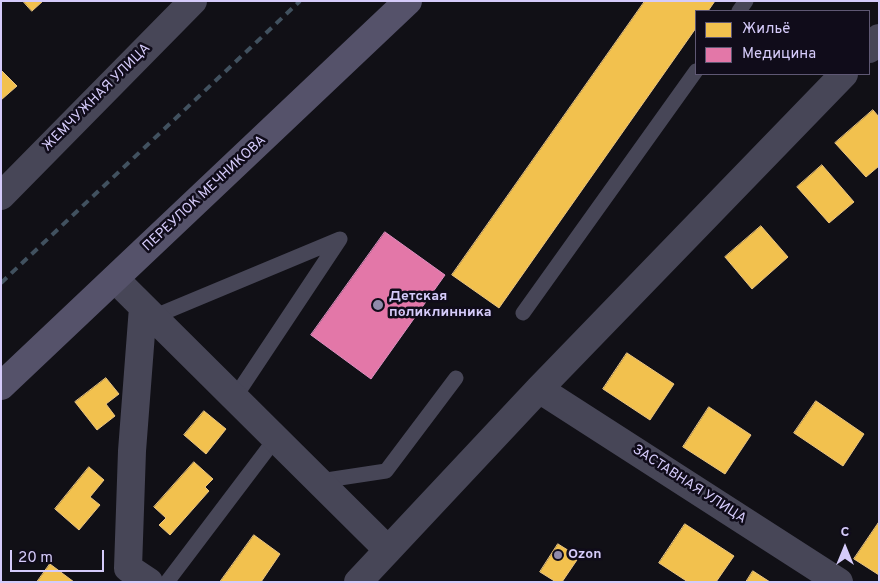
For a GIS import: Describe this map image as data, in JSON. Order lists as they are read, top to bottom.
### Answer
{
  "streets": {
    "street": ["ЖЕМЧУЖНАЯ УЛИЦА", "ПЕРЕУЛОК МЕЧНИКОВА", "ЗАСТАВНАЯ УЛИЦА"]
  },
  "places": ["Детская поликлинника", "Ozon"],
  "legend": ["Жильё", "Медицина"],
  "scale_bar": "20 m",
  "north": "top"
}
